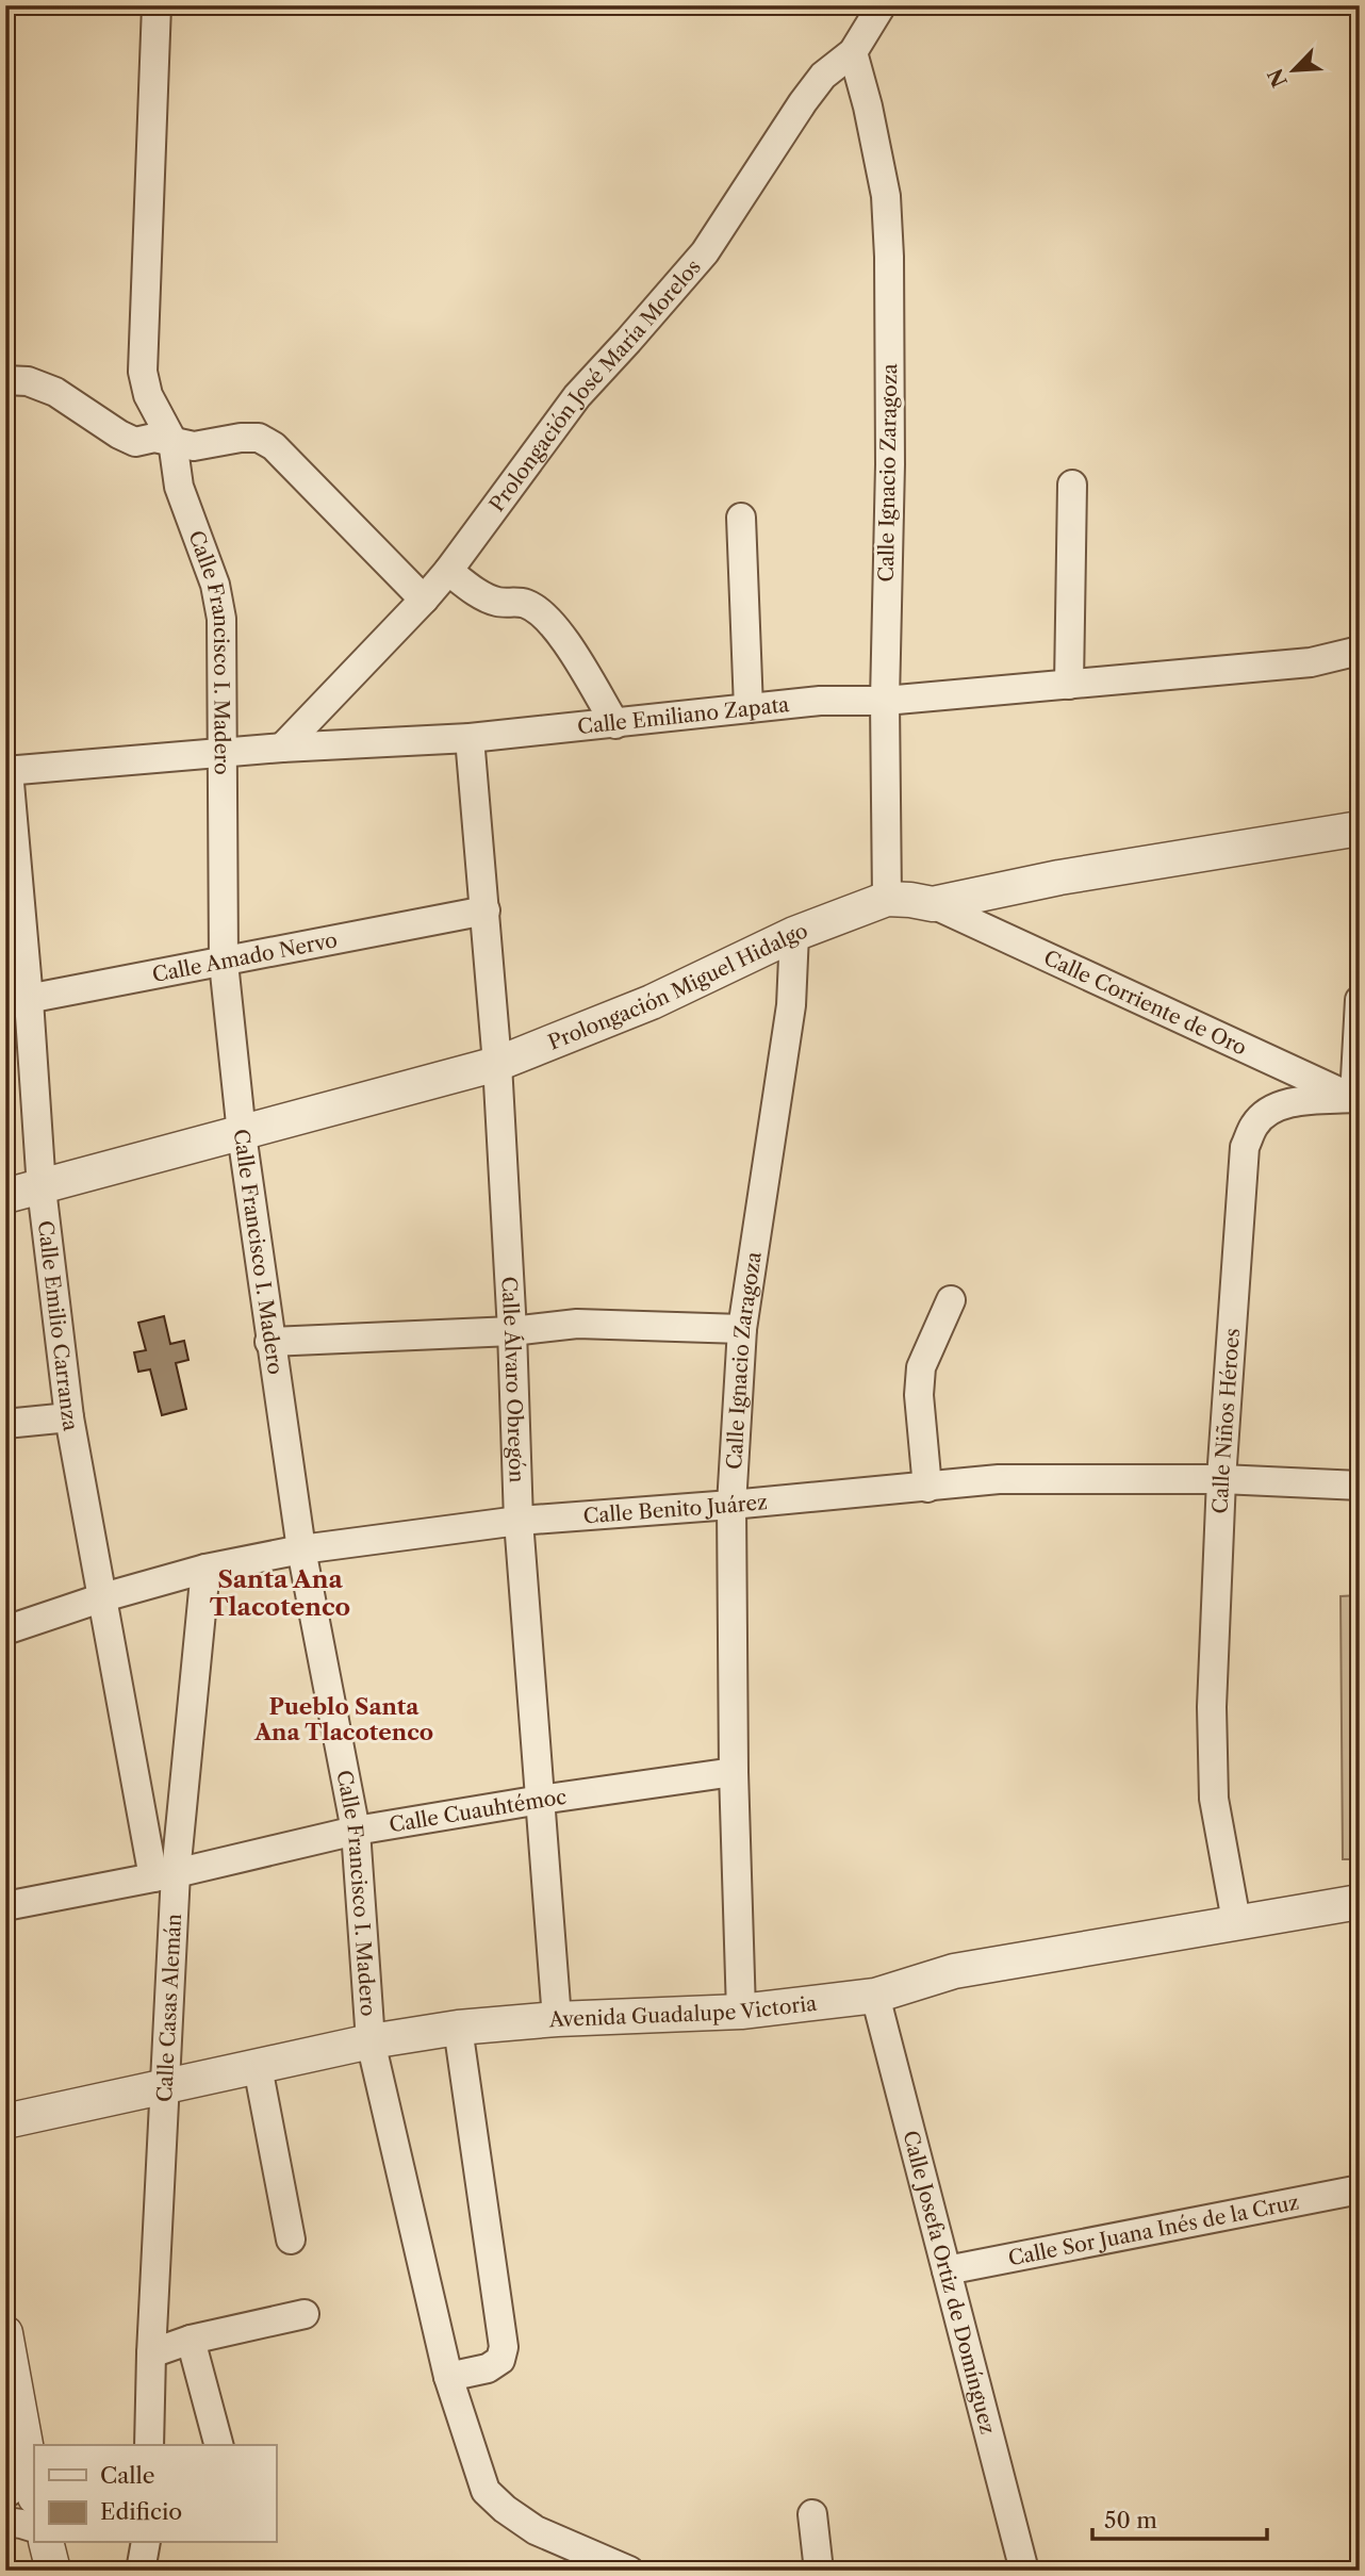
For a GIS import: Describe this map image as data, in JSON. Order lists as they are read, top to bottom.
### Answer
{
  "streets": {
    "street": [
      "Prolongación José María Morelos",
      "Calle Ignacio Zaragoza",
      "Calle Francisco I. Madero",
      "Calle Emiliano Zapata",
      "Calle Amado Nervo",
      "Prolongación Miguel Hidalgo",
      "Calle Corriente de Oro",
      "Calle Emilio Carranza",
      "Calle Álvaro Obregón",
      "Calle Niños Héroes",
      "Calle Benito Juárez",
      "Calle Cuauhtémoc",
      "Calle Casas Alemán",
      "Avenida Guadalupe Victoria",
      "Calle Sor Juana Inés de la Cruz",
      "Calle Josefa Ortiz de Domínguez"
    ]
  },
  "crossings": [
    ["Prolongación José María Morelos", "Calle Ignacio Zaragoza"],
    ["Prolongación José María Morelos", "Calle Emiliano Zapata"],
    ["Calle Ignacio Zaragoza", "Calle Emiliano Zapata"],
    ["Calle Ignacio Zaragoza", "Prolongación Miguel Hidalgo"],
    ["Calle Ignacio Zaragoza", "Calle Benito Juárez"],
    ["Calle Ignacio Zaragoza", "Calle Cuauhtémoc"],
    ["Calle Ignacio Zaragoza", "Avenida Guadalupe Victoria"],
    ["Calle Francisco I. Madero", "Calle Emiliano Zapata"],
    ["Calle Francisco I. Madero", "Calle Amado Nervo"],
    ["Calle Francisco I. Madero", "Prolongación Miguel Hidalgo"],
    ["Calle Francisco I. Madero", "Calle Benito Juárez"],
    ["Calle Francisco I. Madero", "Calle Cuauhtémoc"],
    ["Calle Francisco I. Madero", "Avenida Guadalupe Victoria"],
    ["Calle Emiliano Zapata", "Calle Emilio Carranza"],
    ["Calle Emiliano Zapata", "Calle Álvaro Obregón"],
    ["Calle Amado Nervo", "Calle Emilio Carranza"],
    ["Calle Amado Nervo", "Calle Álvaro Obregón"],
    ["Prolongación Miguel Hidalgo", "Calle Corriente de Oro"],
    ["Prolongación Miguel Hidalgo", "Calle Emilio Carranza"],
    ["Prolongación Miguel Hidalgo", "Calle Álvaro Obregón"],
    ["Calle Corriente de Oro", "Calle Niños Héroes"],
    ["Calle Emilio Carranza", "Calle Benito Juárez"],
    ["Calle Emilio Carranza", "Calle Cuauhtémoc"],
    ["Calle Emilio Carranza", "Calle Casas Alemán"],
    ["Calle Álvaro Obregón", "Calle Benito Juárez"],
    ["Calle Álvaro Obregón", "Calle Cuauhtémoc"],
    ["Calle Álvaro Obregón", "Avenida Guadalupe Victoria"],
    ["Calle Niños Héroes", "Calle Benito Juárez"],
    ["Calle Niños Héroes", "Avenida Guadalupe Victoria"],
    ["Calle Benito Juárez", "Calle Casas Alemán"],
    ["Calle Cuauhtémoc", "Calle Casas Alemán"],
    ["Calle Casas Alemán", "Avenida Guadalupe Victoria"],
    ["Avenida Guadalupe Victoria", "Calle Josefa Ortiz de Domínguez"],
    ["Calle Sor Juana Inés de la Cruz", "Calle Josefa Ortiz de Domínguez"]
  ],
  "districts": ["Santa Ana Tlacotenco", "Pueblo Santa Ana Tlacotenco"],
  "legend": ["Calle", "Edificio"],
  "scale_bar": "50 m",
  "north": "bottom left"
}
